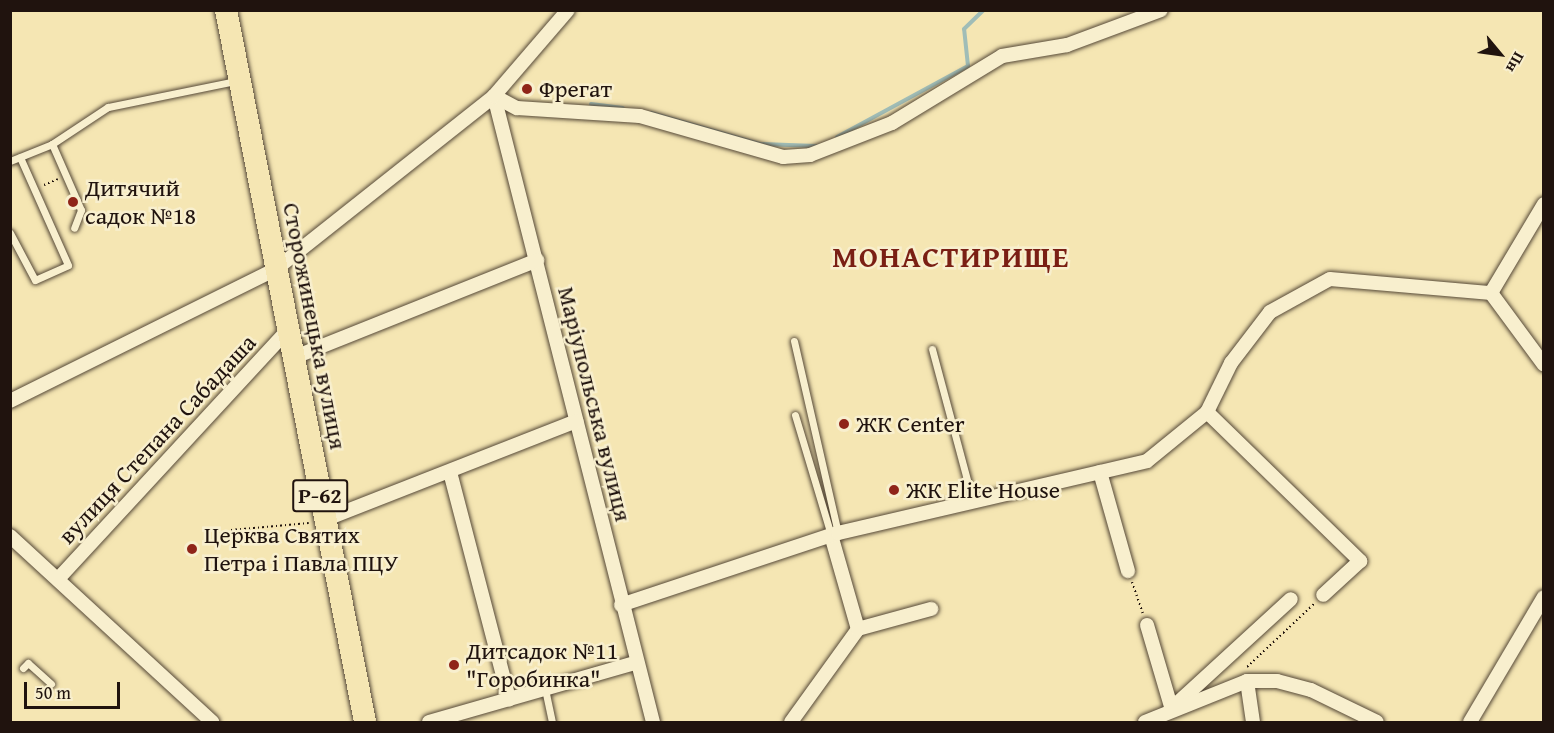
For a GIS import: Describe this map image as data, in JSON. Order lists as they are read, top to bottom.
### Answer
{
  "streets": {
    "main road": ["Сторожинецька вулиця", "Р-62"],
    "street": ["Маріупольська вулиця", "вулиця Степана Сабадаша"]
  },
  "crossings": [
    ["Сторожинецька вулиця", "вулиця Степана Сабадаша"]
  ],
  "districts": ["МОНАСТИРИЩЕ"],
  "places": [
    "Фрегат",
    "Дитячий садок №18",
    "ЖК Center",
    "ЖК Elite House",
    "Церква Святих Петра і Павла ПЦУ",
    "Дитсадок №11 \"Горобинка\""
  ],
  "scale_bar": "50 m",
  "north": "bottom right"
}
